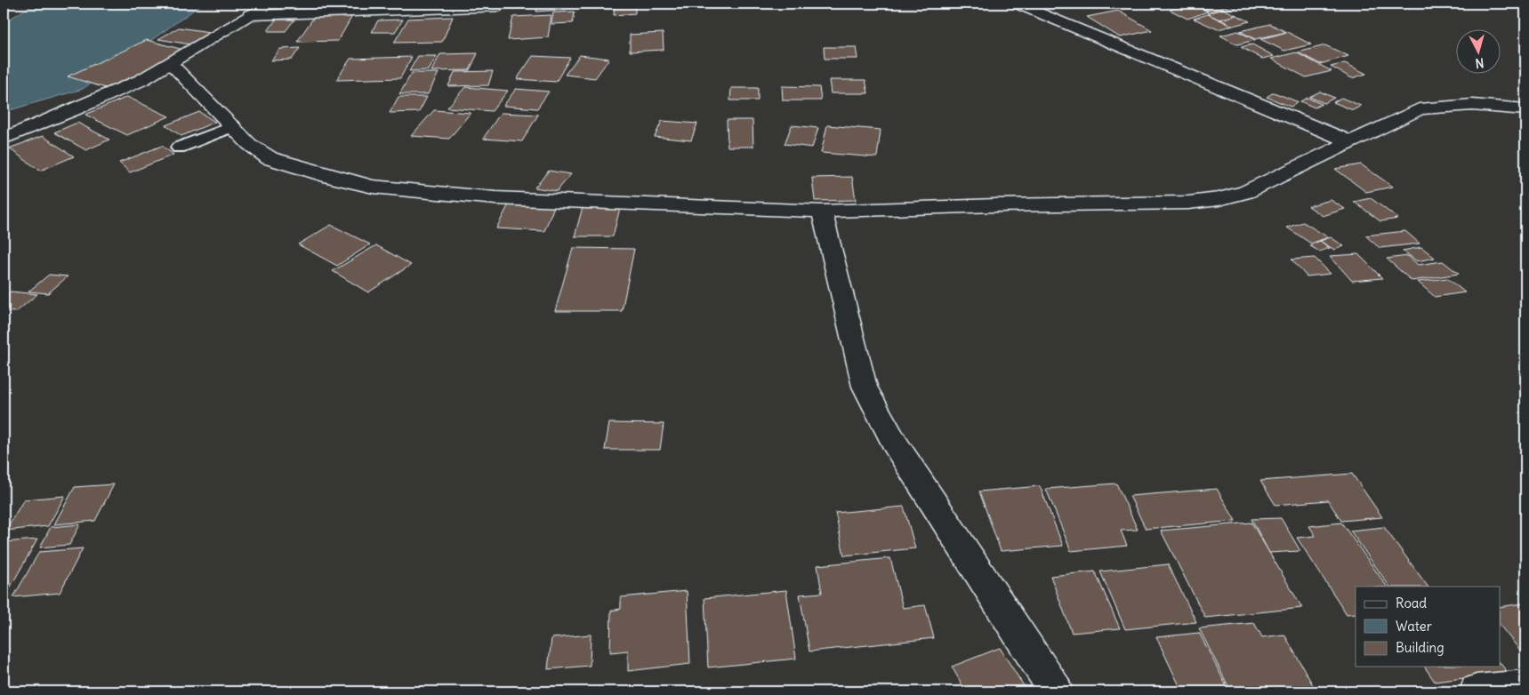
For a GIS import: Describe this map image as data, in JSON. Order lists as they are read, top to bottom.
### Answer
{
  "legend": ["Road", "Water", "Building"],
  "north": "bottom"
}
